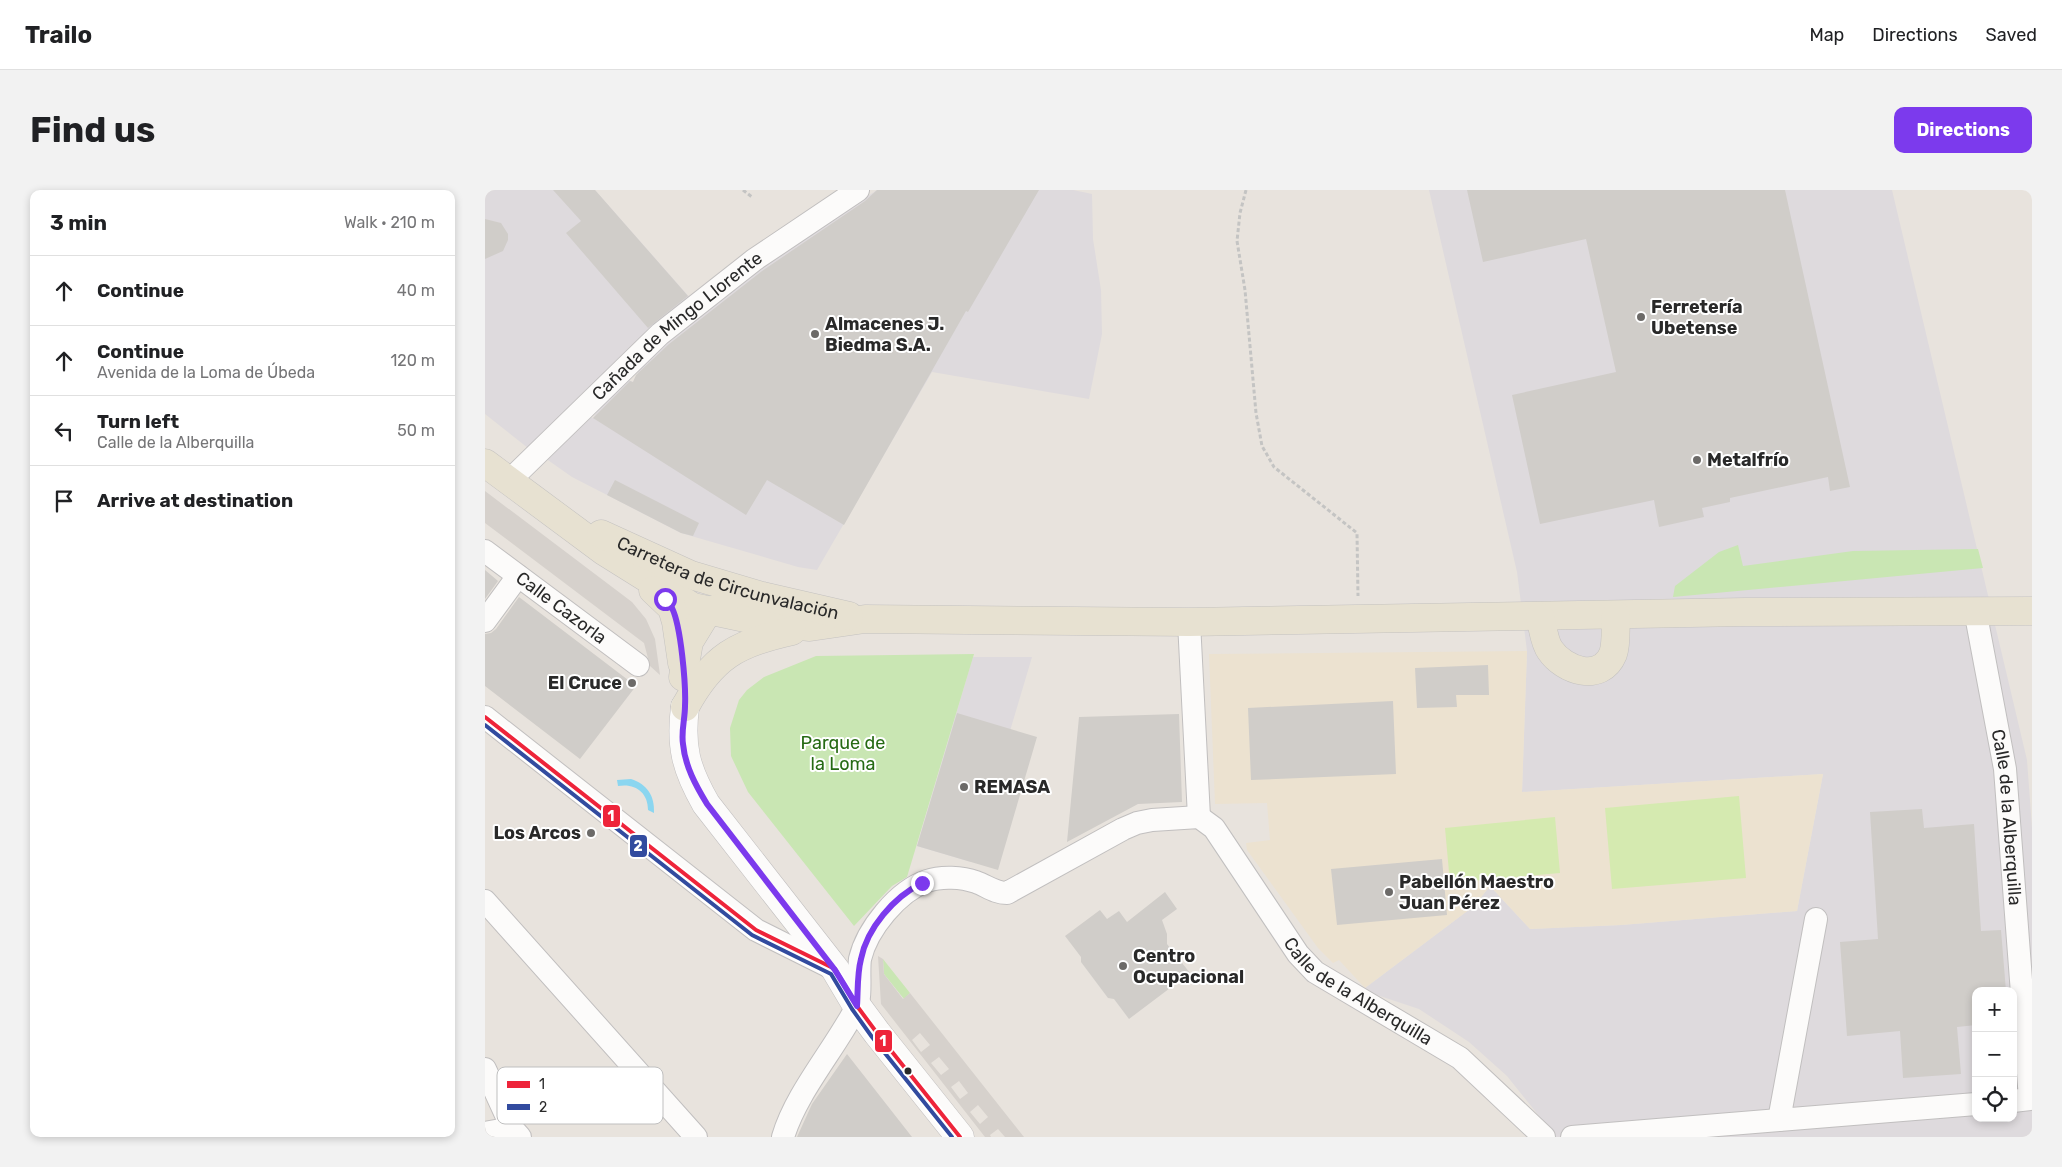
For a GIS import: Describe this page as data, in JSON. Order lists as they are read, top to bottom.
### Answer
{
  "streets": {
    "main road": ["Carretera de Circunvalación"],
    "street": ["Cañada de Mingo Llorente", "Calle Cazorla", "Calle de la Alberquilla"]
  },
  "crossings": [
    ["Cañada de Mingo Llorente", "Carretera de Circunvalación"],
    ["Carretera de Circunvalación", "Calle de la Alberquilla"]
  ],
  "parks": ["Parque de la Loma"],
  "places": [
    "Ferretería Ubetense",
    "Almacenes J. Biedma S.A.",
    "Metalfrío",
    "El Cruce",
    "REMASA",
    "Los Arcos",
    "Pabellón Maestro Juan Pérez",
    "Centro Ocupacional"
  ],
  "lines": ["transit line 1", "transit line 2"],
  "legend": ["1", "2"],
  "page": {
    "header": "Trailo",
    "nav": ["Map", "Directions", "Saved"],
    "buttons": "Directions",
    "title": "Find us",
    "heading": ["3 min", "Walk · 210 m"],
    "list": [
      ["Continue", "40 m"],
      ["Continue", "Avenida de la Loma de Úbeda", "120 m"],
      ["Turn left", "Calle de la Alberquilla", "50 m"],
      "Arrive at destination"
    ],
    "map_buttons": ["+", "−"]
  }
}
